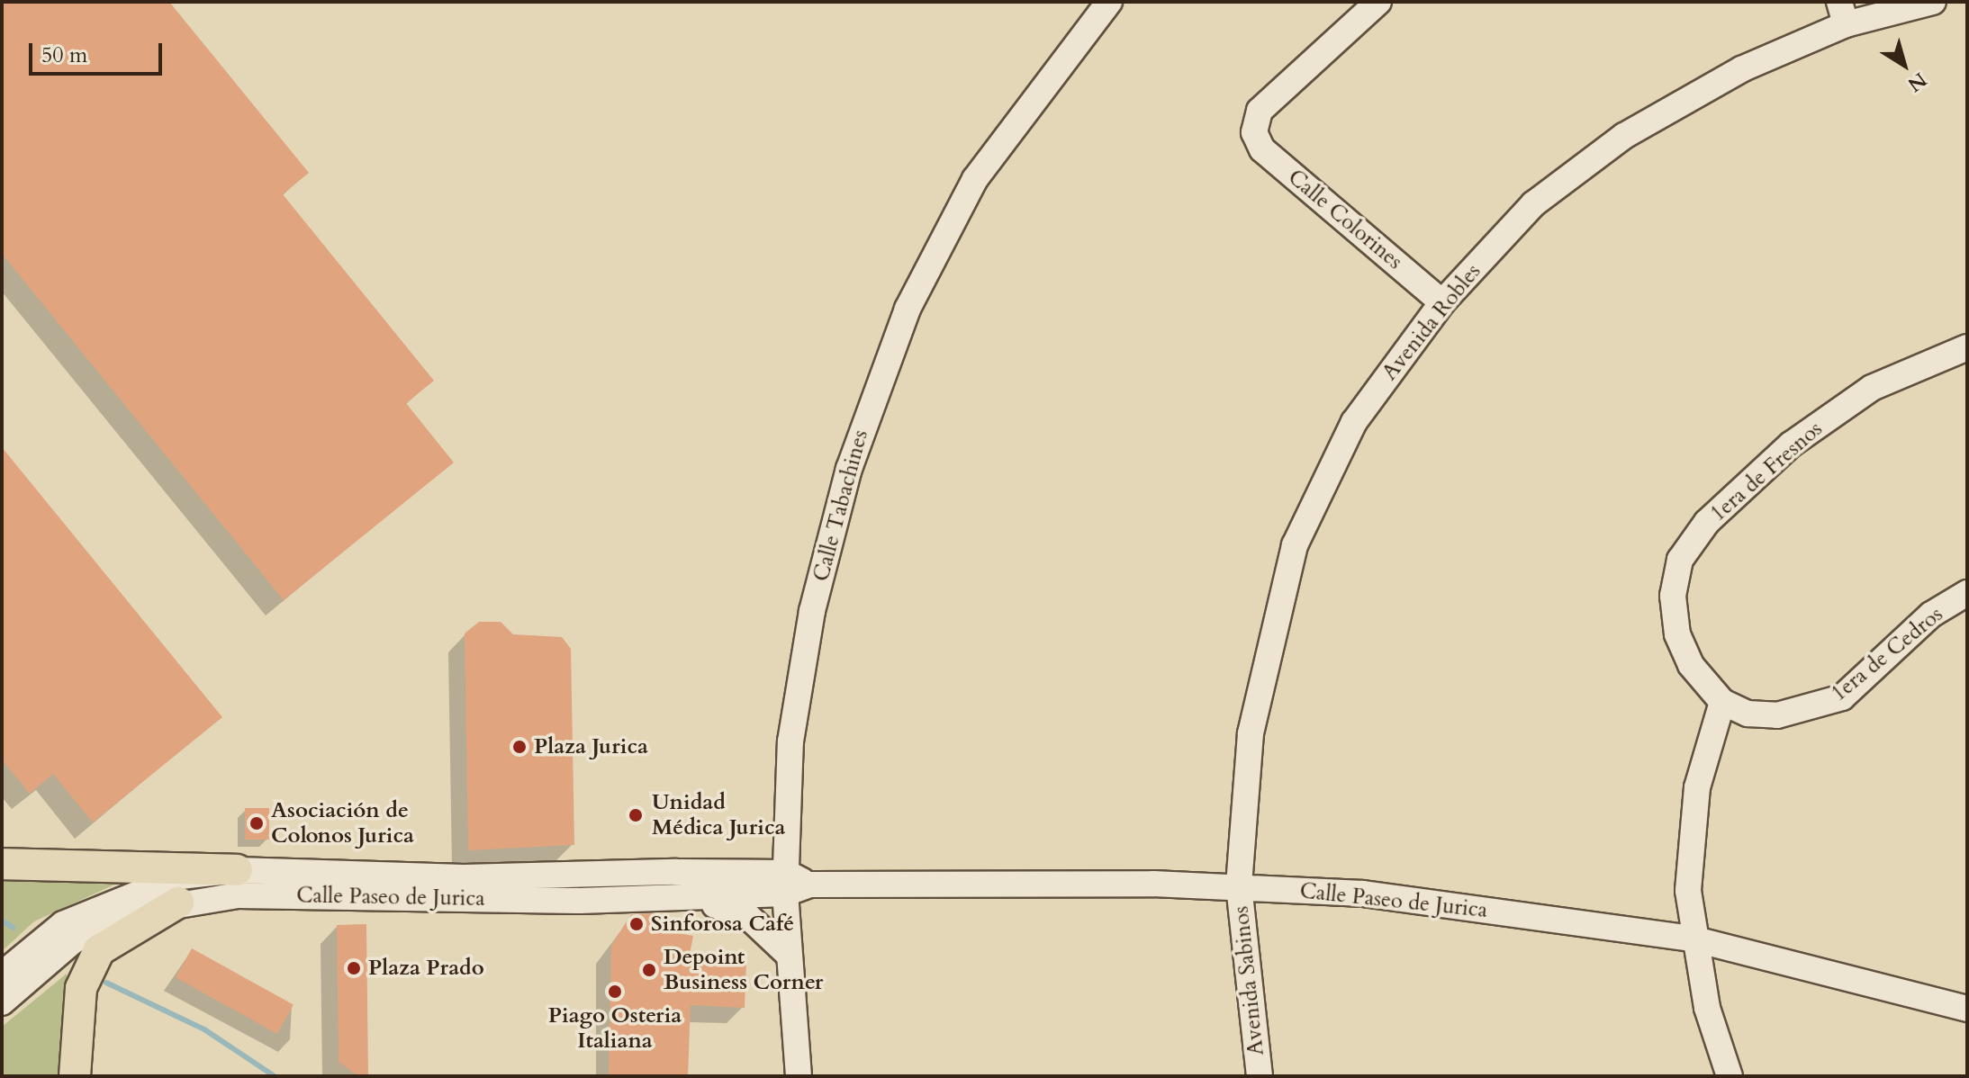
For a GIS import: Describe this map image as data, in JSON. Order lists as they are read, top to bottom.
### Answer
{
  "streets": {
    "street": [
      "Calle Colorines",
      "Avenida Robles",
      "1era de Fresnos",
      "Calle Tabachines",
      "1era de Cedros",
      "Calle Paseo de Jurica",
      "Avenida Sabinos"
    ]
  },
  "crossings": [
    ["Calle Colorines", "Avenida Robles"],
    ["Avenida Robles", "Calle Paseo de Jurica"],
    ["Avenida Robles", "Avenida Sabinos"],
    ["1era de Fresnos", "1era de Cedros"],
    ["Calle Tabachines", "Calle Paseo de Jurica"],
    ["Calle Paseo de Jurica", "Avenida Sabinos"]
  ],
  "places": [
    "Plaza Jurica",
    "Unidad Médica Jurica",
    "Asociación de Colonos Jurica",
    "Sinforosa Café",
    "Plaza Prado",
    "Depoint Business Corner",
    "Piago Osteria Italiana"
  ],
  "scale_bar": "50 m",
  "north": "bottom right"
}
